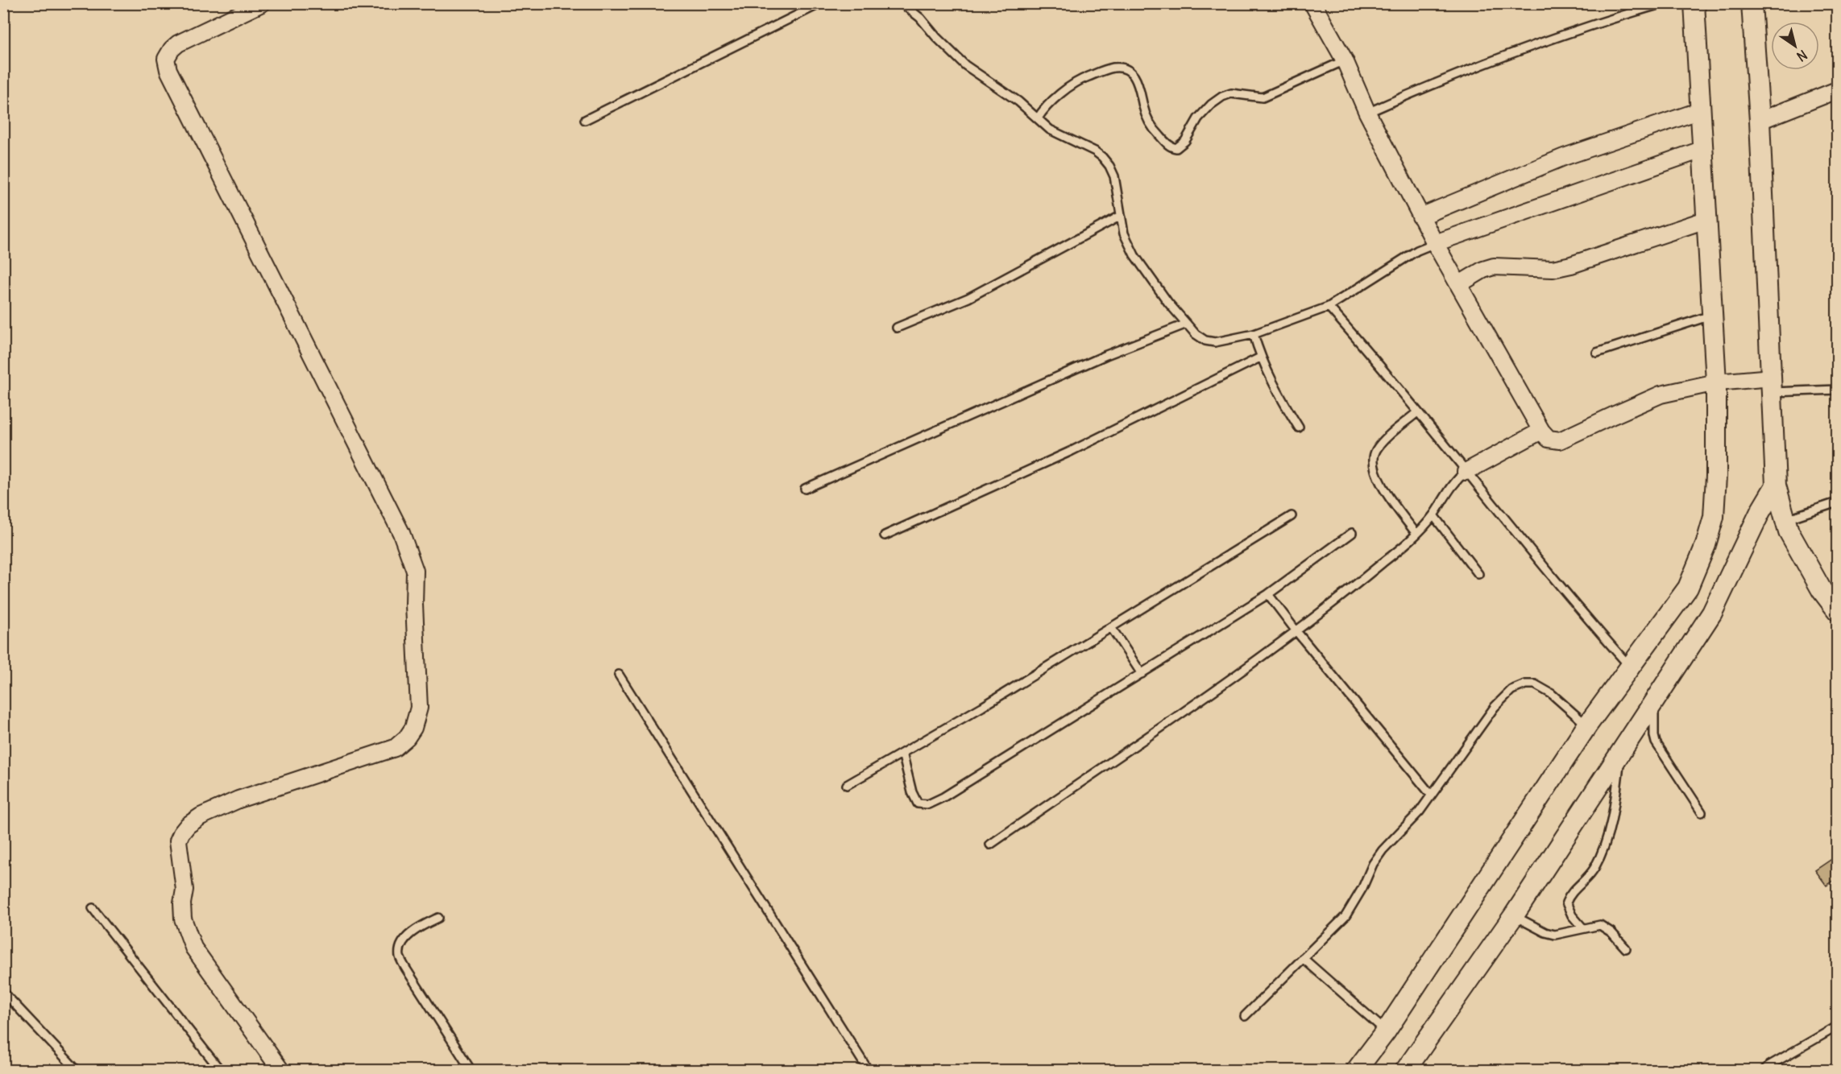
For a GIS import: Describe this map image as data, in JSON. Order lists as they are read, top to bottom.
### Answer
{
  "north": "bottom right"
}
